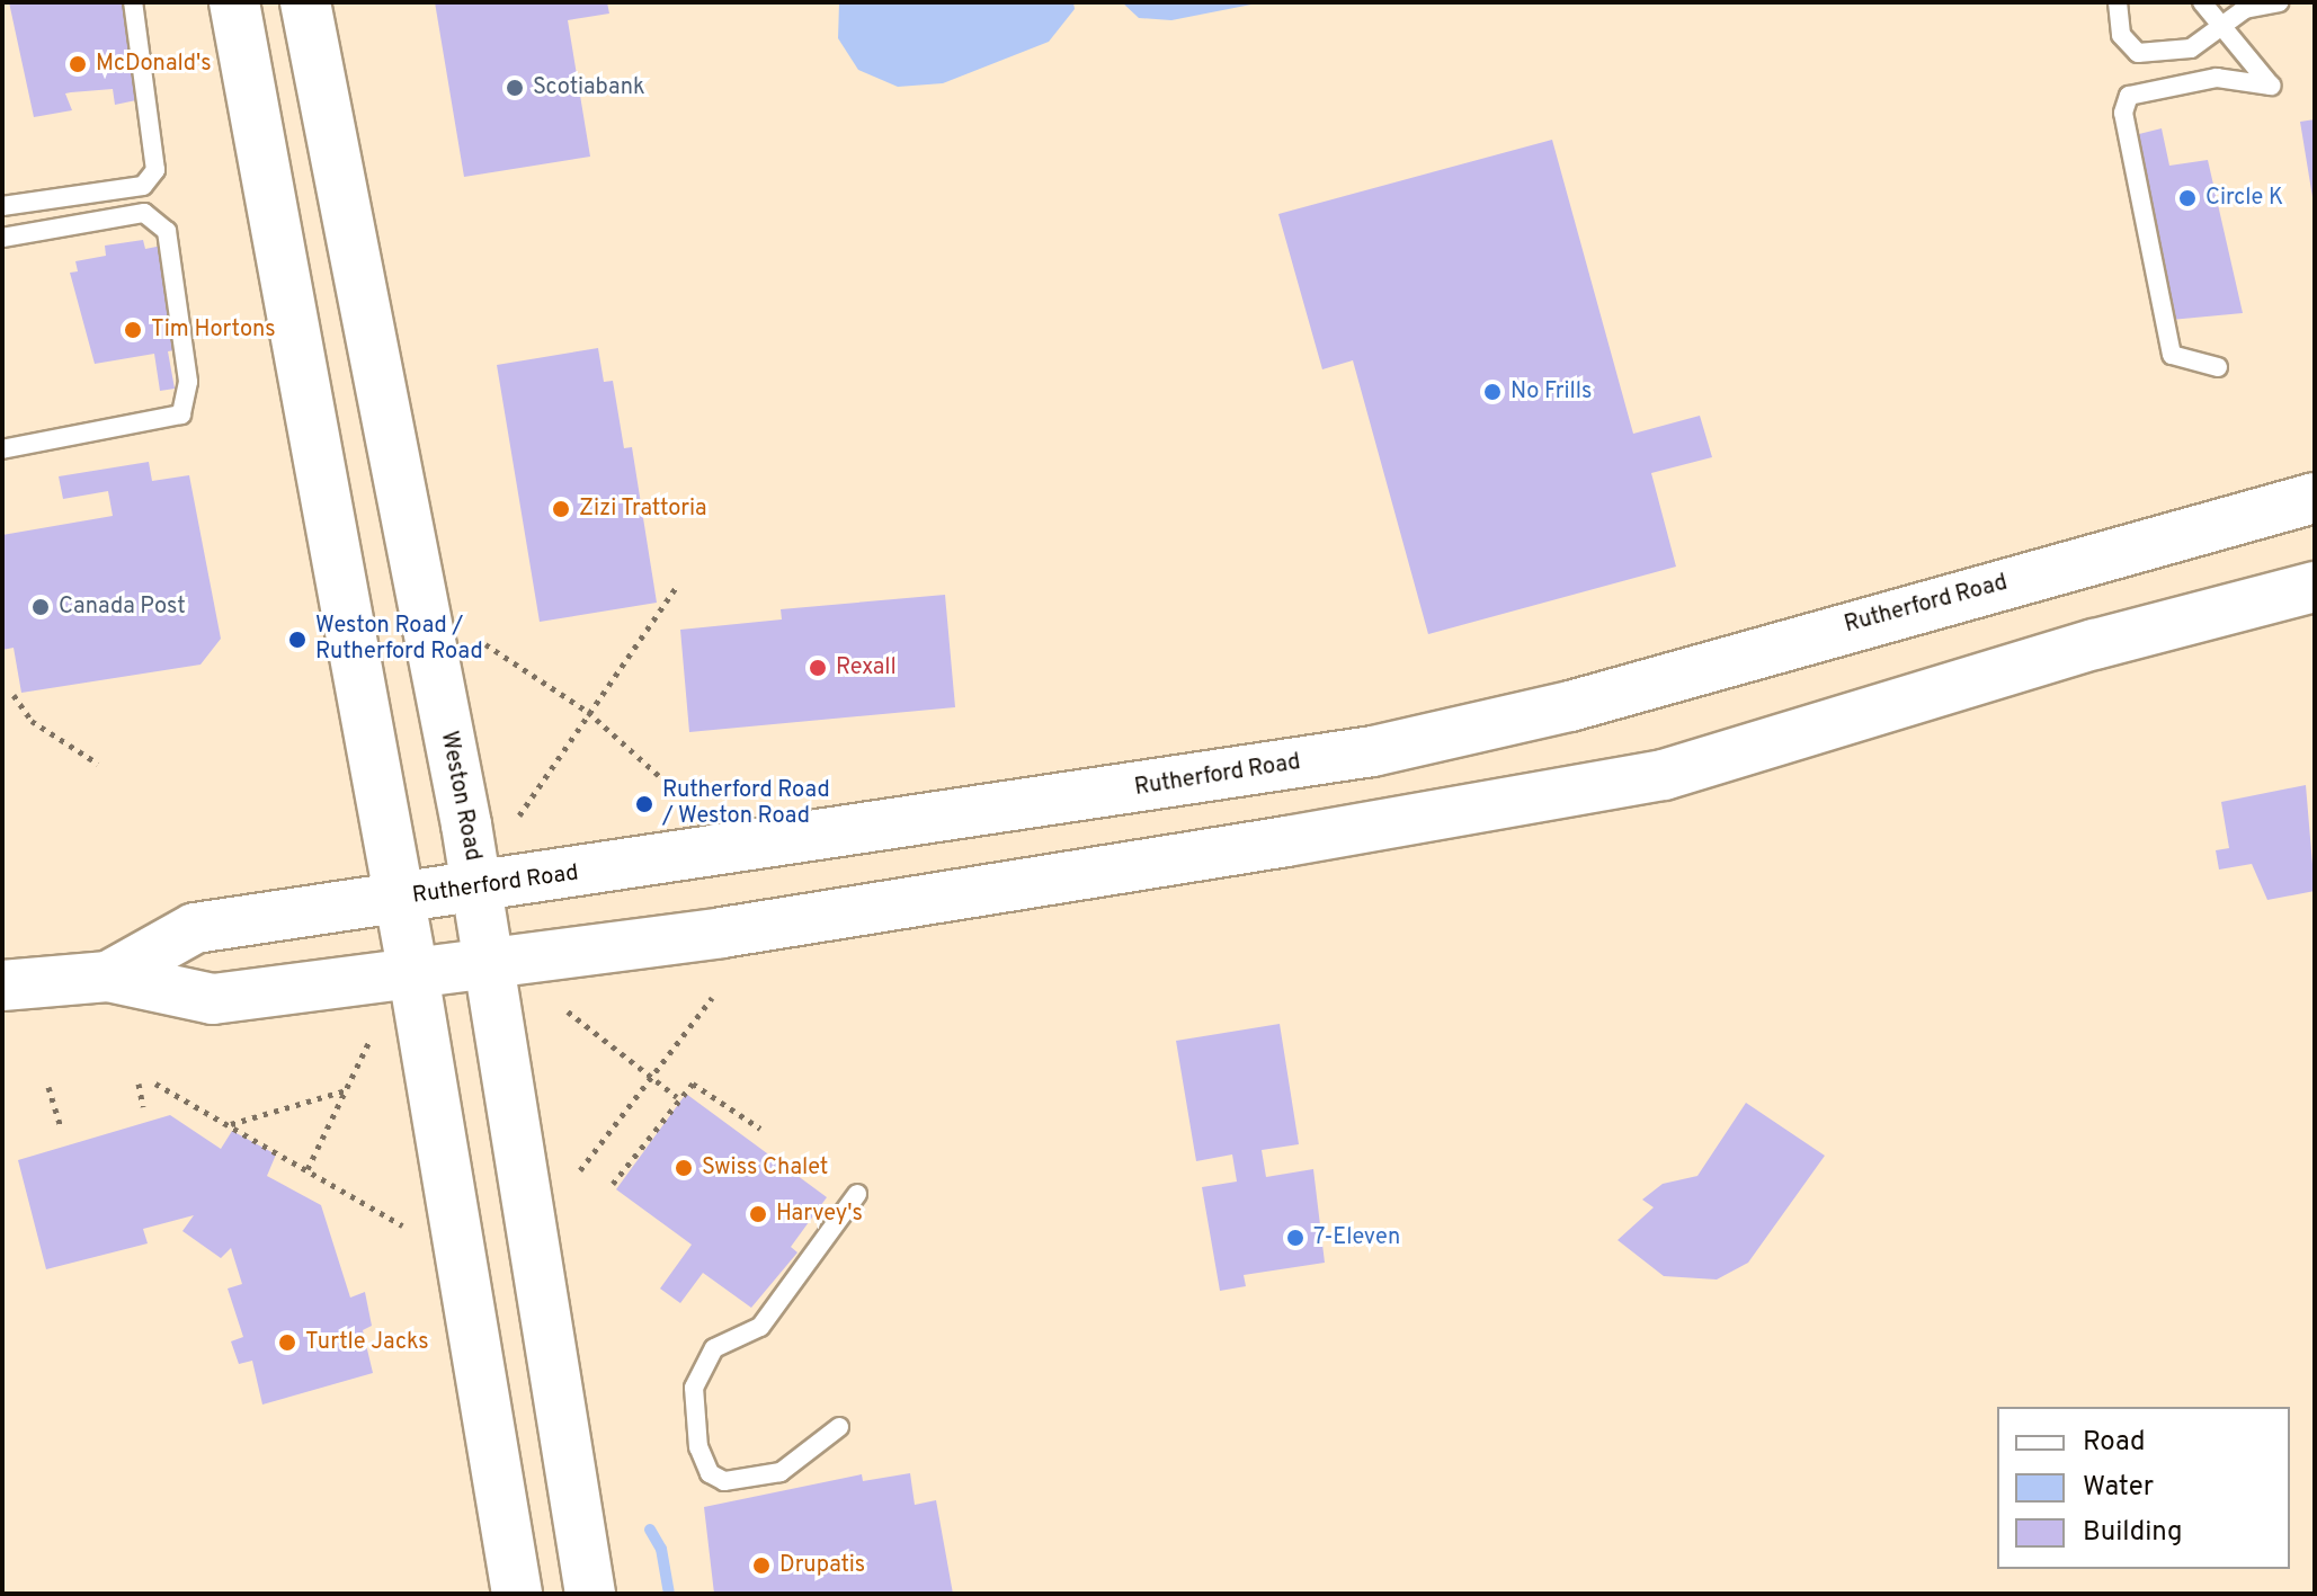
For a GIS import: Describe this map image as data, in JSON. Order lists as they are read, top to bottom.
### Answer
{
  "streets": {
    "main road": ["Rutherford Road", "Weston Road"]
  },
  "crossings": [
    ["Rutherford Road", "Weston Road"]
  ],
  "places": [
    "McDonald's",
    "Scotiabank",
    "Circle K",
    "Tim Hortons",
    "No Frills",
    "Zizi Trattoria",
    "Canada Post",
    "Weston Road / Rutherford Road",
    "Rexall",
    "Rutherford Road / Weston Road",
    "Swiss Chalet",
    "Harvey's",
    "7-Eleven",
    "Turtle Jacks",
    "Drupatis"
  ],
  "legend": ["Road", "Water", "Building"]
}
